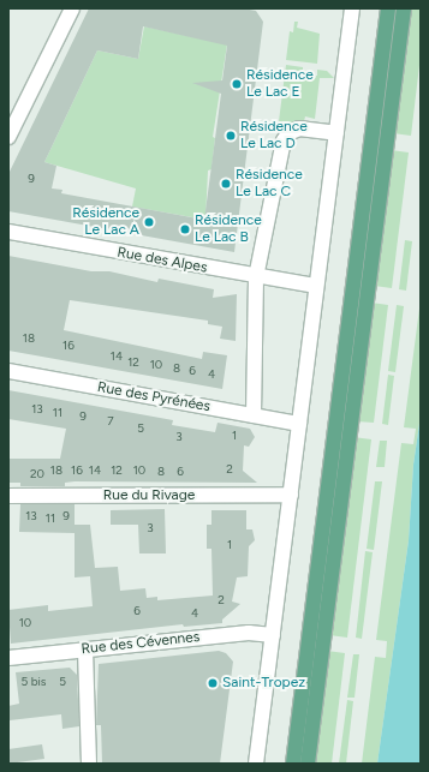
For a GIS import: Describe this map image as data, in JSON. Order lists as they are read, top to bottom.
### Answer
{
  "streets": {
    "street": [
      "Rue des Alpes",
      "Rue des Pyrénées",
      "Rue du Rivage",
      "Rue des Cévennes"
    ]
  },
  "places": [
    "Résidence Le Lac E",
    "Résidence Le Lac D",
    "Résidence Le Lac C",
    "Résidence Le Lac A",
    "Résidence Le Lac B",
    "Saint-Tropez"
  ],
  "house_numbers": [
    "9",
    "18",
    "16",
    "14",
    "12",
    "10",
    "8",
    "6",
    "4",
    "13",
    "11",
    "9",
    "7",
    "5",
    "1",
    "3",
    "2",
    "18",
    "16",
    "14",
    "12",
    "10",
    "8",
    "6",
    "20",
    "13",
    "9",
    "11",
    "3",
    "1",
    "2",
    "6",
    "4",
    "10",
    "5 bis",
    "5"
  ]
}
